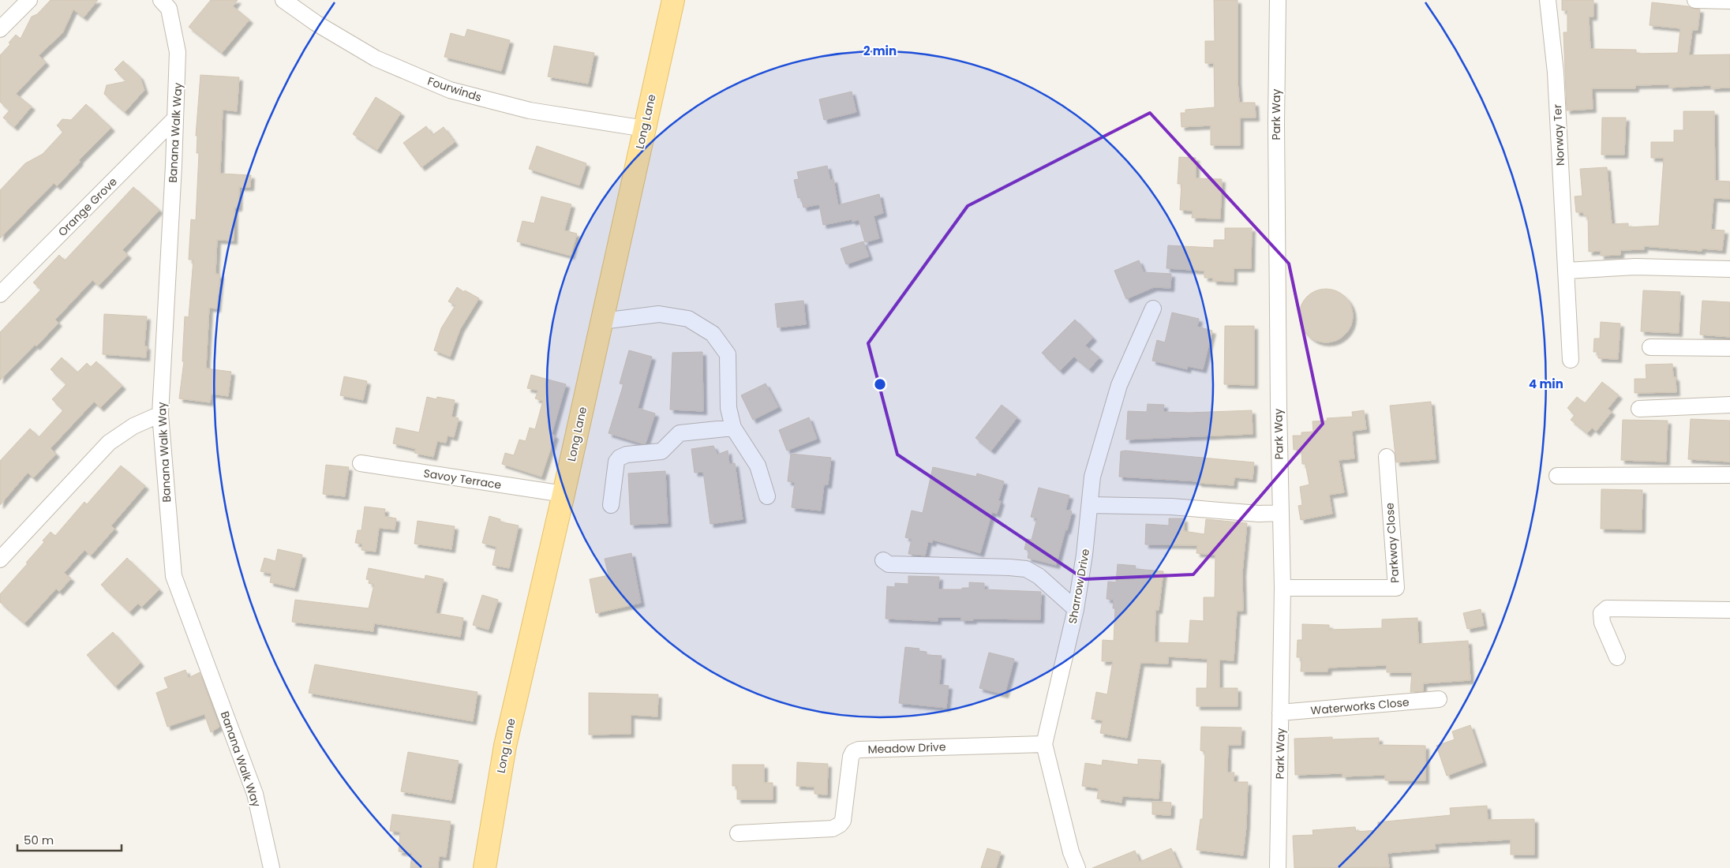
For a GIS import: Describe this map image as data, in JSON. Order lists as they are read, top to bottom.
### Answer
{
  "streets": {
    "main road": ["Long Lane"],
    "street": [
      "Fourwinds",
      "Park Way",
      "Banana Walk Way",
      "Norway Ter",
      "Orange Grove",
      "Savoy Terrace",
      "Parkway Close",
      "Sharrow Drive",
      "Waterworks Close",
      "Meadow Drive"
    ]
  },
  "crossings": [
    ["Fourwinds", "Long Lane"],
    ["Park Way", "Parkway Close"],
    ["Park Way", "Waterworks Close"],
    ["Long Lane", "Savoy Terrace"],
    ["Banana Walk Way", "Orange Grove"],
    ["Sharrow Drive", "Meadow Drive"]
  ],
  "scale_bar": "50 m",
  "rings": ["2 min", "4 min"]
}
